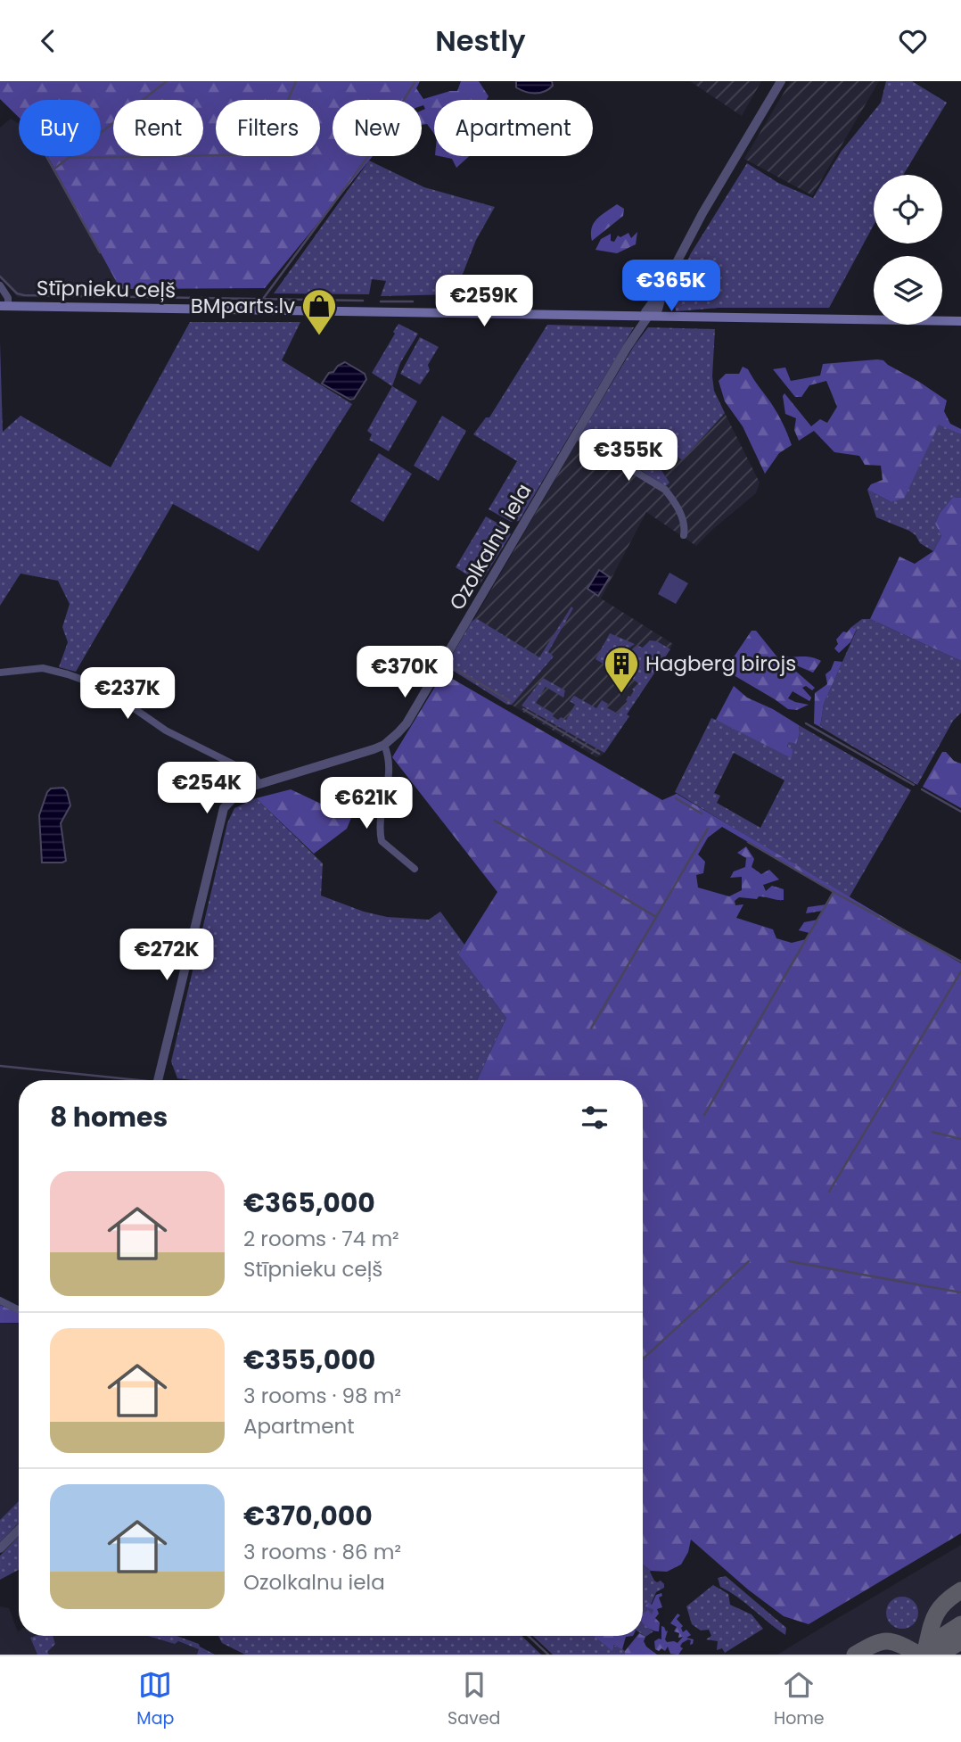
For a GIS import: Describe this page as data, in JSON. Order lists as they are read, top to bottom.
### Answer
{
  "streets": {
    "main road": ["Stīpnieku ceļš"],
    "street": ["Ozolkalnu iela"]
  },
  "crossings": [
    ["Stīpnieku ceļš", "Ozolkalnu iela"]
  ],
  "places": {
    "shop": ["BMparts.lv"],
    "building": ["Hagberg birojs"]
  },
  "page": {
    "header": "Nestly",
    "chip": [
      "Buy",
      "Rent",
      "Filters",
      "New",
      "Apartment"
    ],
    "price": [
      "€365K",
      "€259K",
      "€355K",
      "€370K",
      "€237K",
      "€254K",
      "€621K",
      "€272K"
    ],
    "heading": "8 homes",
    "list": [
      {
        "name": "€365,000",
        "note": "2 rooms · 74 m² · Stīpnieku ceļš"
      },
      {
        "name": "€355,000",
        "note": "3 rooms · 98 m² · Apartment"
      },
      {
        "name": "€370,000",
        "note": "3 rooms · 86 m² · Ozolkalnu iela"
      }
    ],
    "tabs": ["Map", "Saved", "Home"]
  }
}
